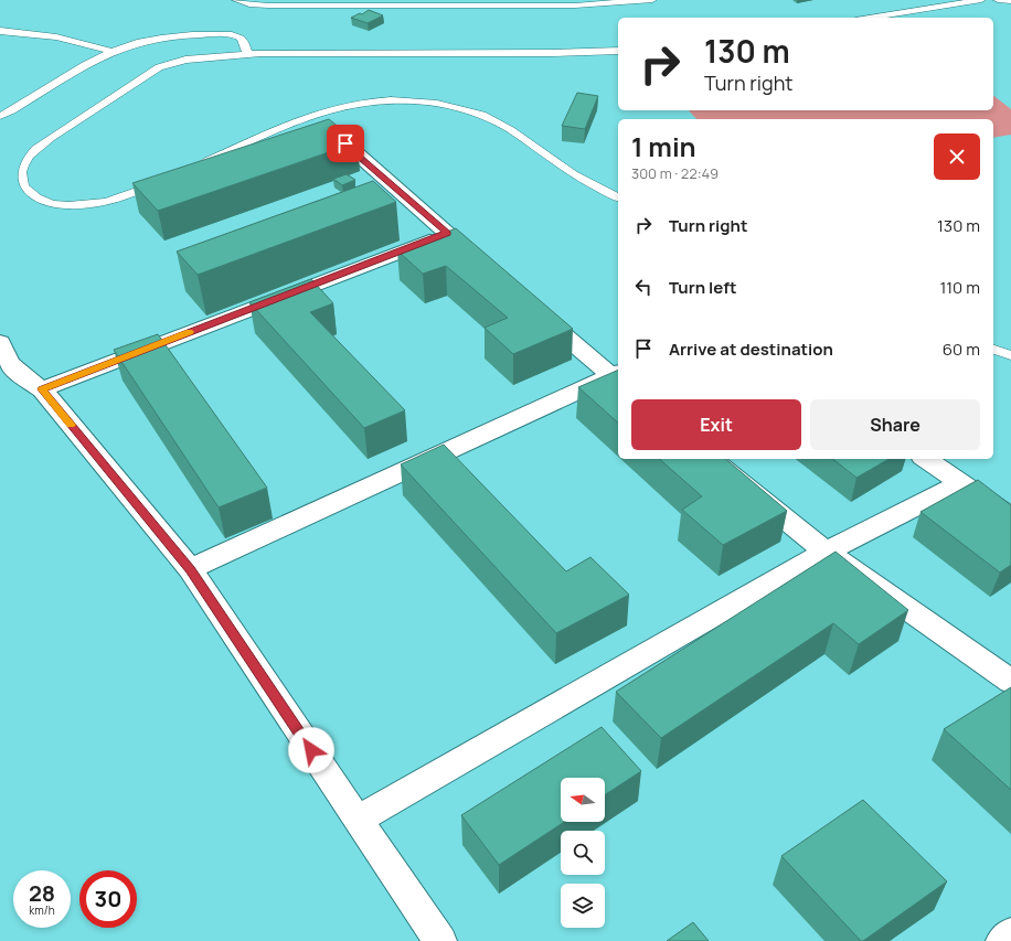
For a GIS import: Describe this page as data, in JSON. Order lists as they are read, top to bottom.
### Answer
{
  "north": "left",
  "page": {
    "turn": ["130 m", "Turn right"],
    "heading": ["1 min", "300 m · 22:49"],
    "list": [
      {
        "name": "Turn right",
        "value": "130 m"
      },
      {
        "name": "Turn left",
        "value": "110 m"
      },
      {
        "name": "Arrive at destination",
        "value": "60 m"
      }
    ],
    "buttons": ["Exit", "Share"],
    "speed": "28 km/h",
    "limit": "30"
  }
}
